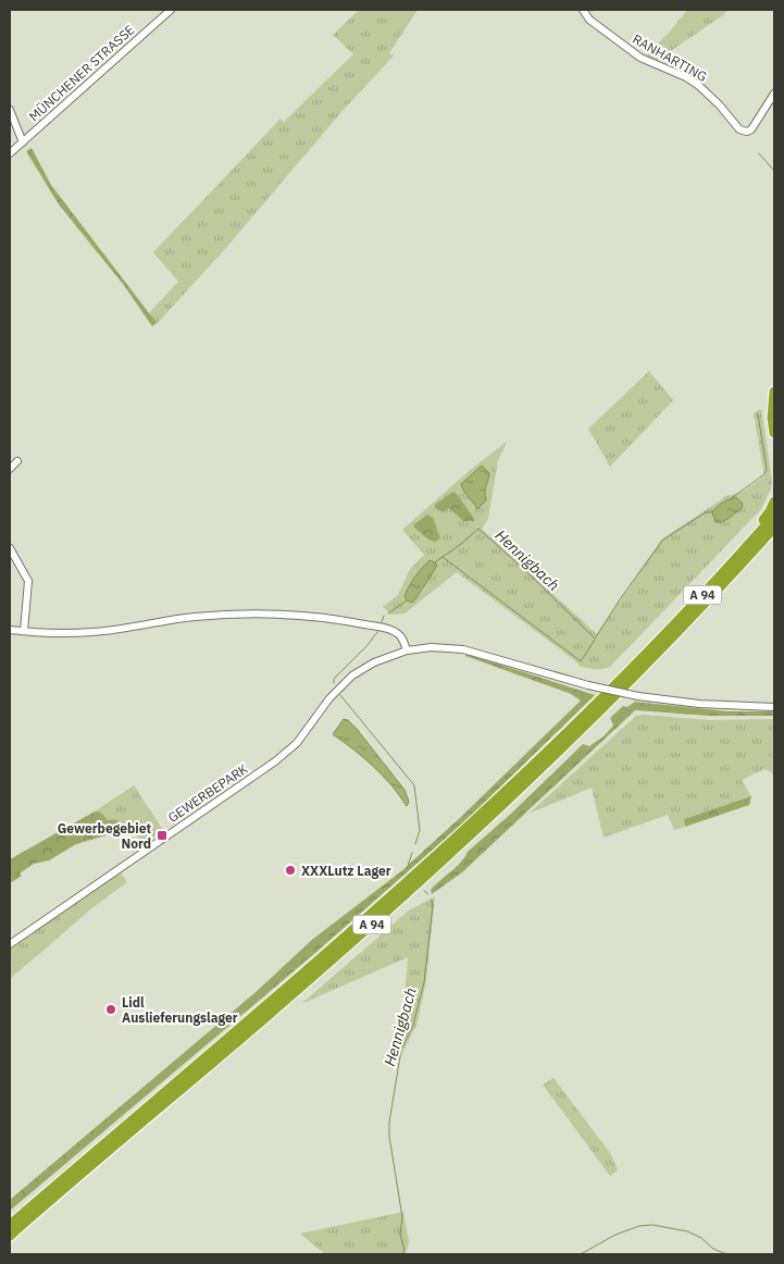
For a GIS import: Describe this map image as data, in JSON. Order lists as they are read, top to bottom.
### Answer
{
  "streets": {
    "highway": ["A 94"],
    "street": ["RANHARTING", "MÜNCHENER STRASSE", "GEWERBEPARK"]
  },
  "water": ["Hennigbach"],
  "places": {
    "transit": ["Gewerbegebiet Nord"],
    "other": ["XXXLutz Lager", "Lidl Auslieferungslager"]
  }
}
